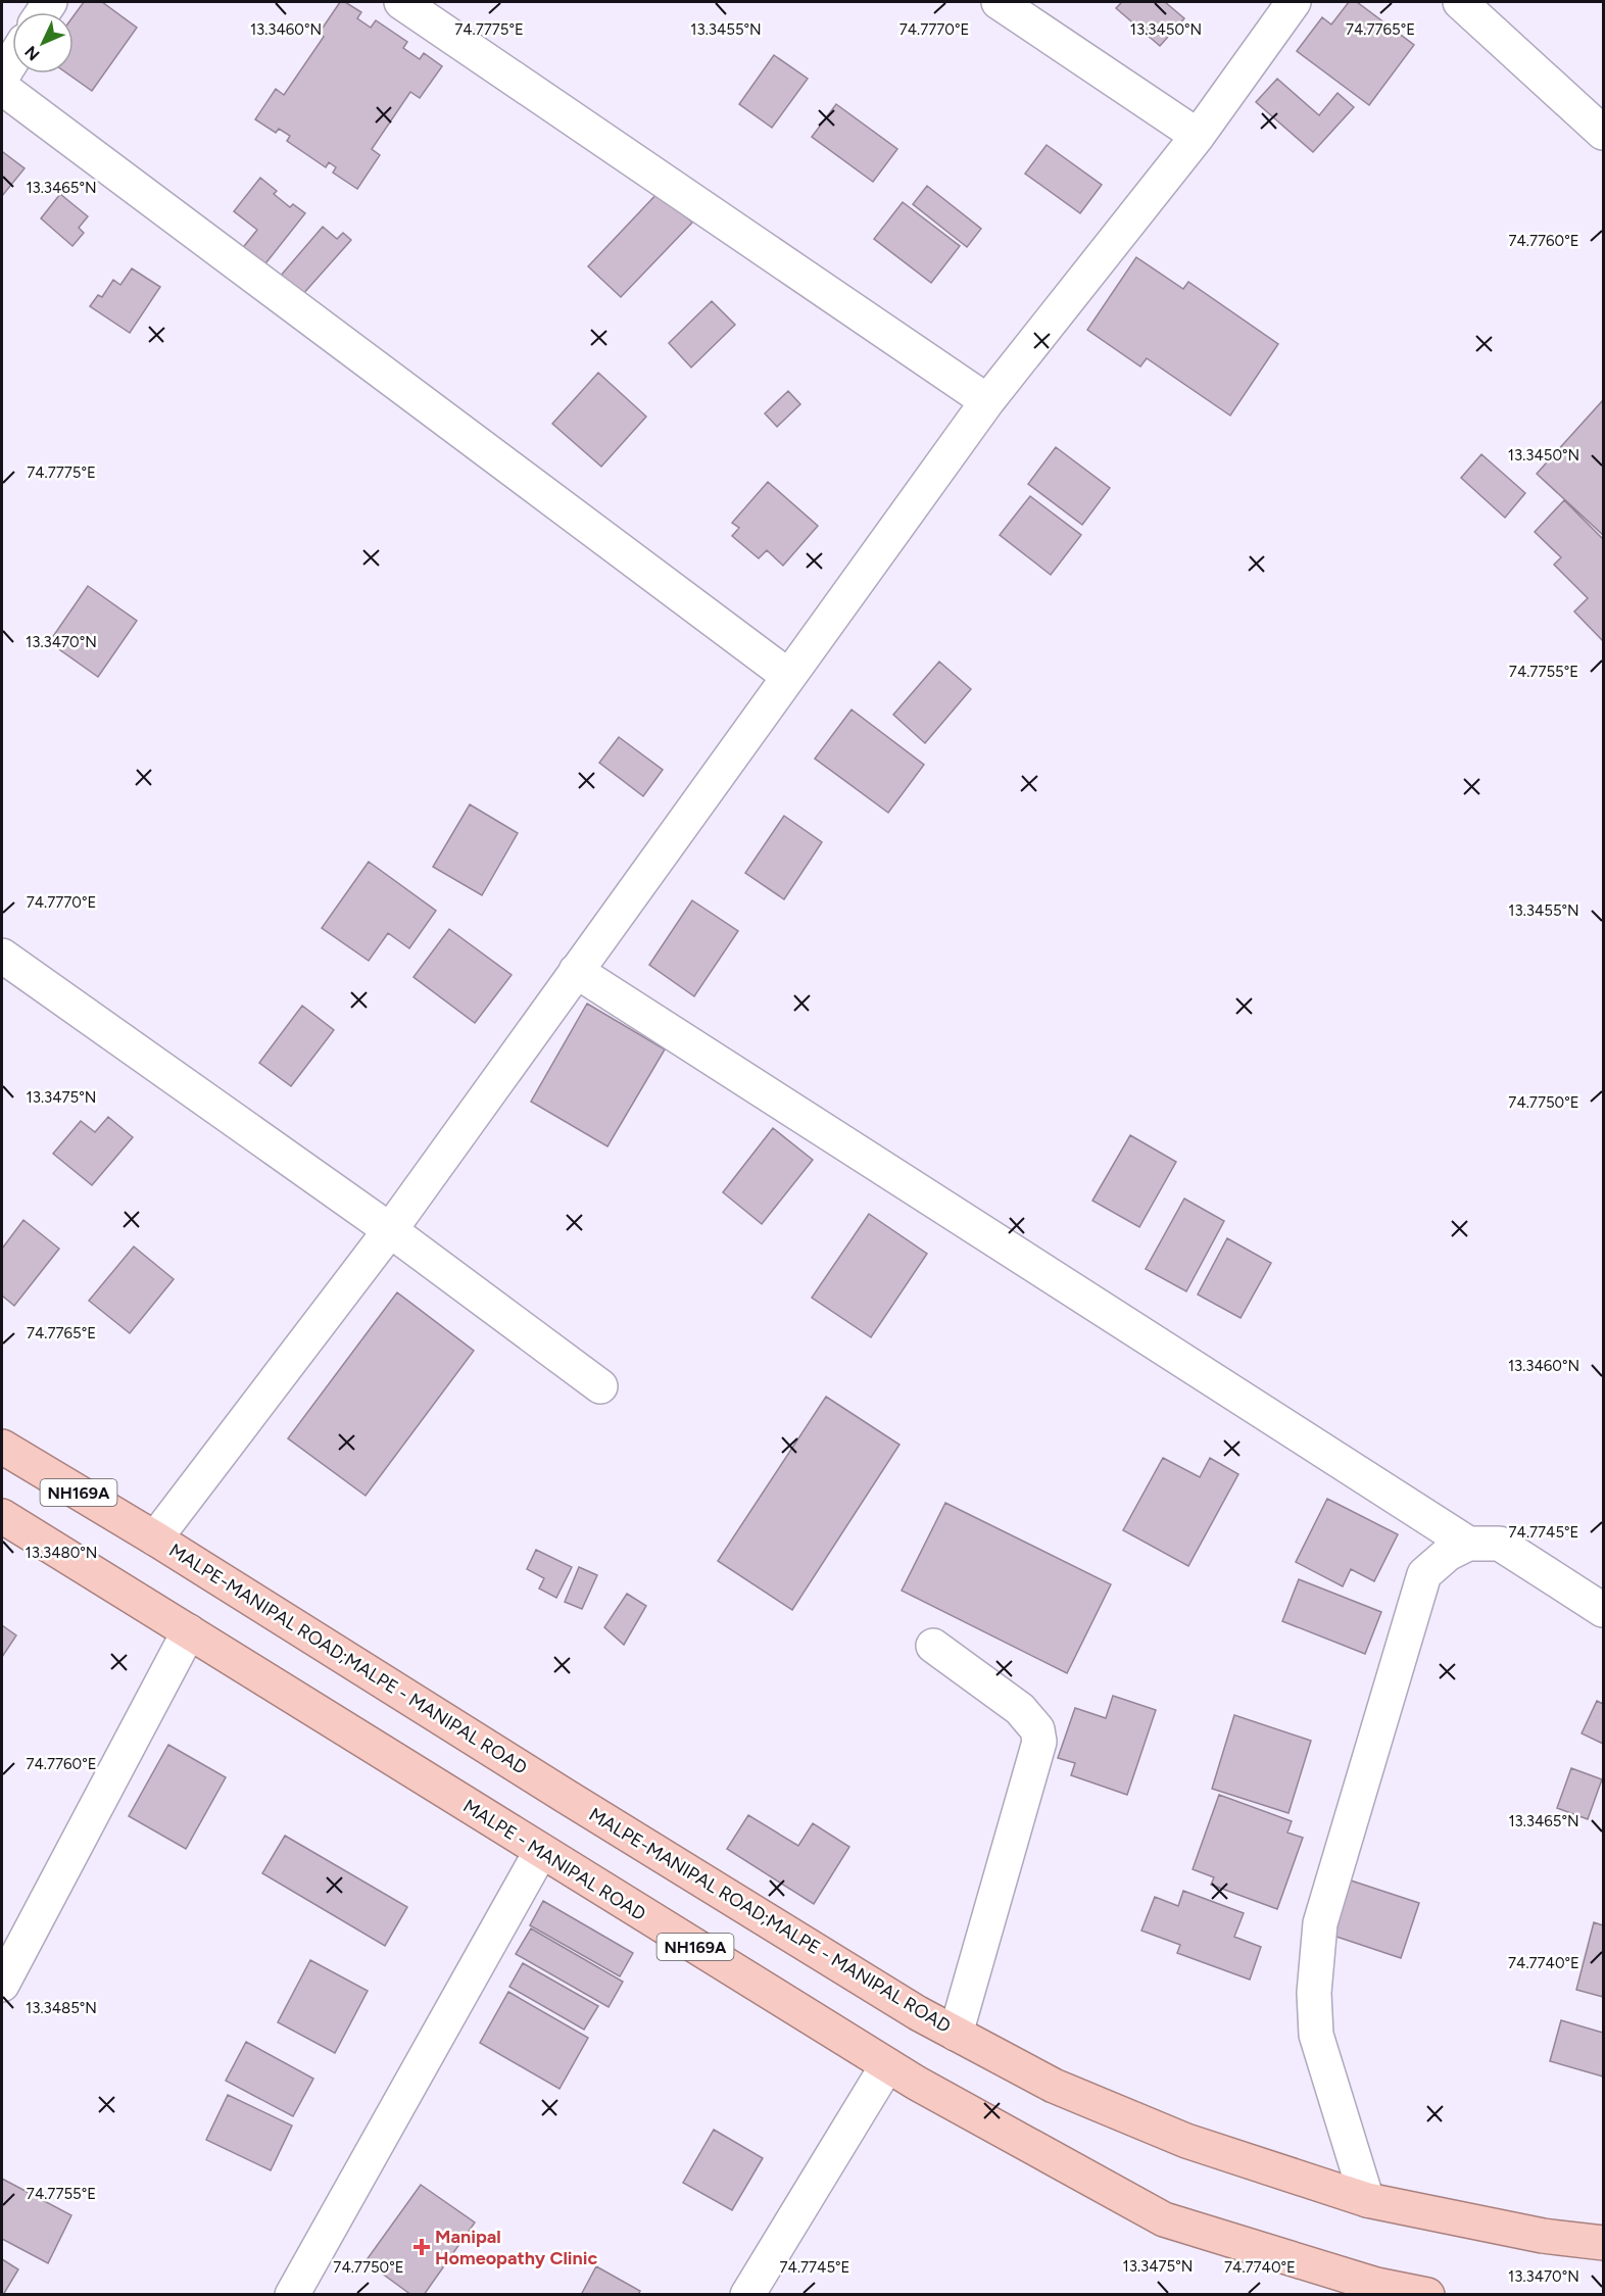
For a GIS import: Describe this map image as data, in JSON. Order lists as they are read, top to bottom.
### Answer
{
  "streets": {
    "highway": ["NH169A", "MALPE-MANIPAL ROAD;MALPE - MANIPAL ROAD", "MALPE - MANIPAL ROAD"]
  },
  "places": {
    "health": ["Manipal Homeopathy Clinic"]
  },
  "north": "bottom left",
  "coordinates": [
    "74.7775°E",
    "74.7770°E",
    "74.7765°E",
    "13.3460°N",
    "13.3455°N",
    "13.3450°N",
    "13.3465°N",
    "74.7760°E",
    "13.3470°N",
    "74.7755°E",
    "13.3475°N",
    "74.7750°E",
    "74.7745°E",
    "13.3480°N",
    "74.7740°E",
    "13.3485°N"
  ]
}
